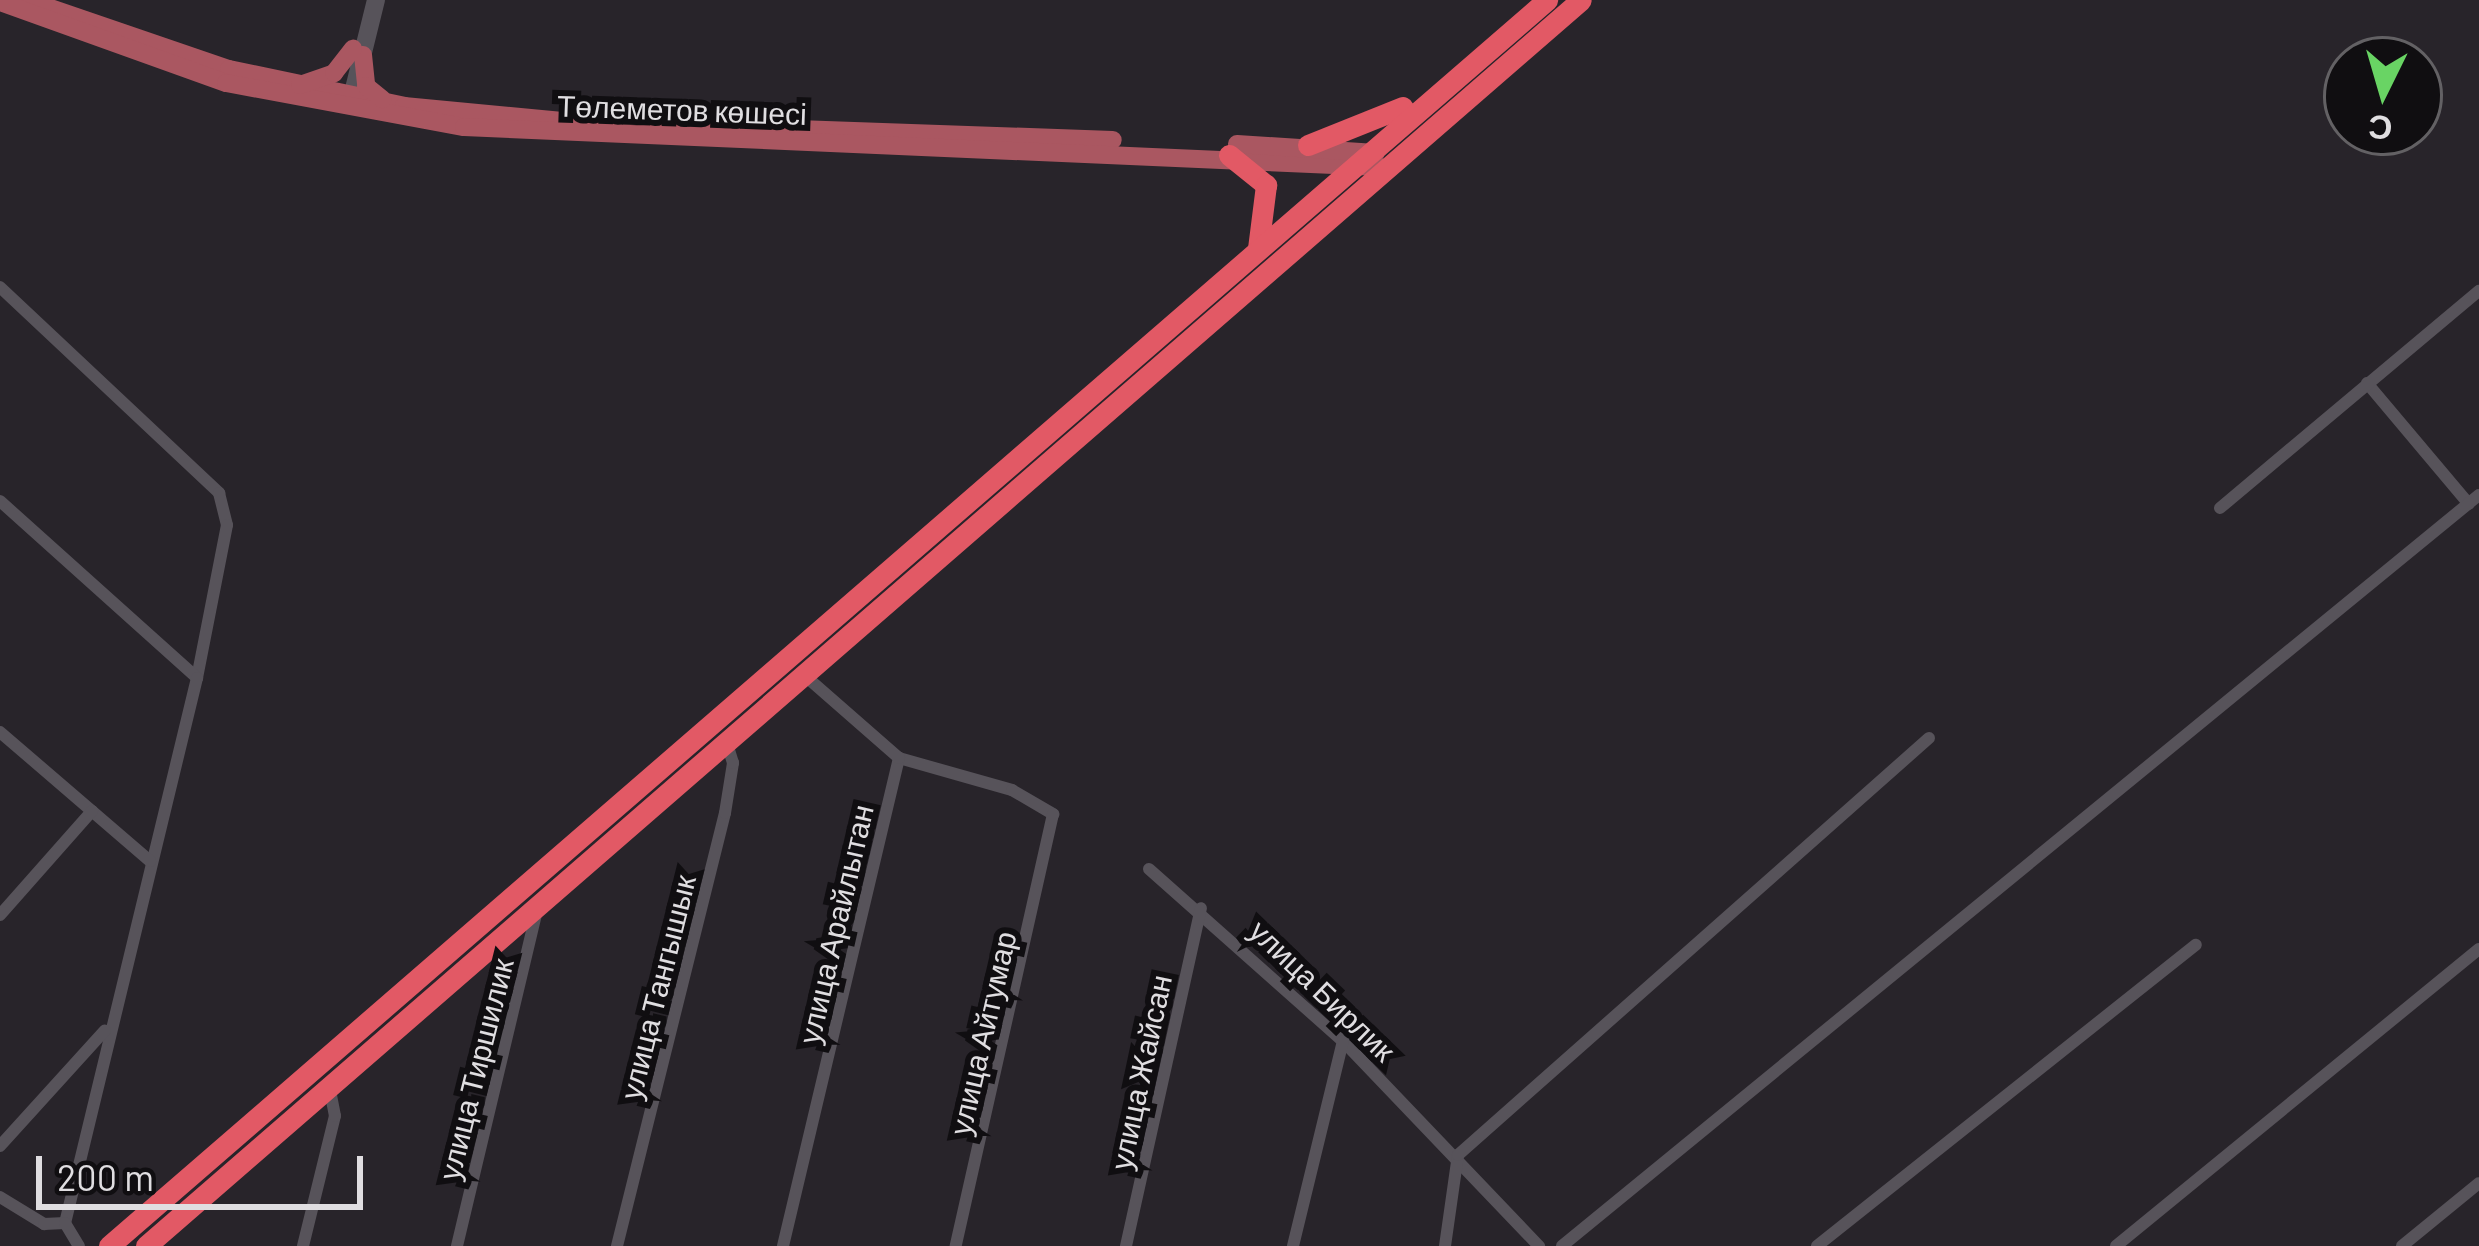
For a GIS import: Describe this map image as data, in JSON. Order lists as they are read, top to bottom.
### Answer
{
  "streets": {
    "main road": ["Төлеметов көшесі"],
    "street": [
      "улица Арайлытан",
      "улица Тангышык",
      "улица Бирлик",
      "улица Айтумар",
      "улица Тиршилик",
      "улица Жайсан"
    ]
  },
  "crossings": [
    ["улица Арайлытан", "улица Айтумар"],
    ["улица Бирлик", "улица Жайсан"]
  ],
  "scale_bar": "200 m",
  "north": "bottom"
}
